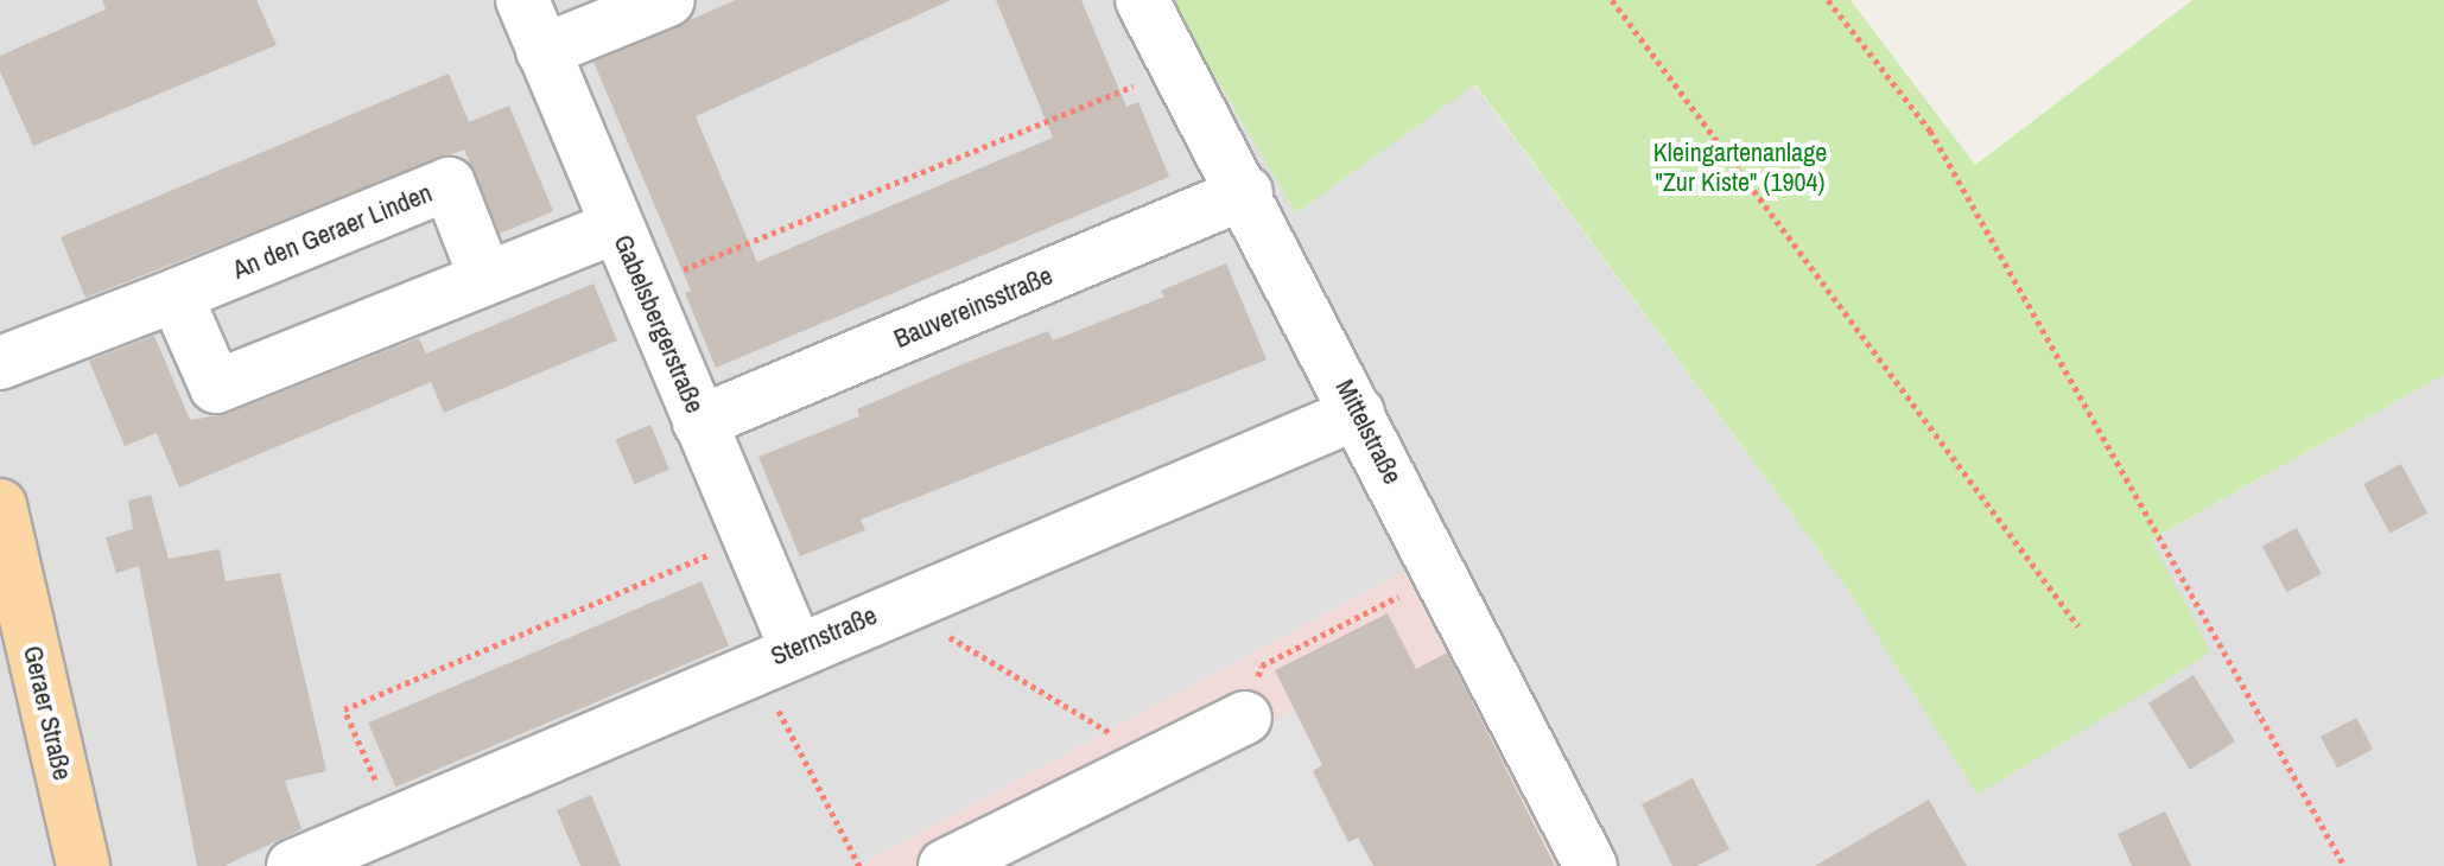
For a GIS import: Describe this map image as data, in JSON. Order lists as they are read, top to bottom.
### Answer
{
  "streets": {
    "main road": ["Geraer Straße"],
    "street": [
      "An den Geraer Linden",
      "Bauvereinsstraße",
      "Gabelsbergerstraße",
      "Mittelstraße",
      "Sternstraße"
    ]
  },
  "crossings": [
    ["Bauvereinsstraße", "Gabelsbergerstraße"],
    ["Bauvereinsstraße", "Mittelstraße"],
    ["Gabelsbergerstraße", "Sternstraße"],
    ["Mittelstraße", "Sternstraße"]
  ],
  "parks": ["Kleingartenanlage \"Zur Kiste\" (1904)"]
}
